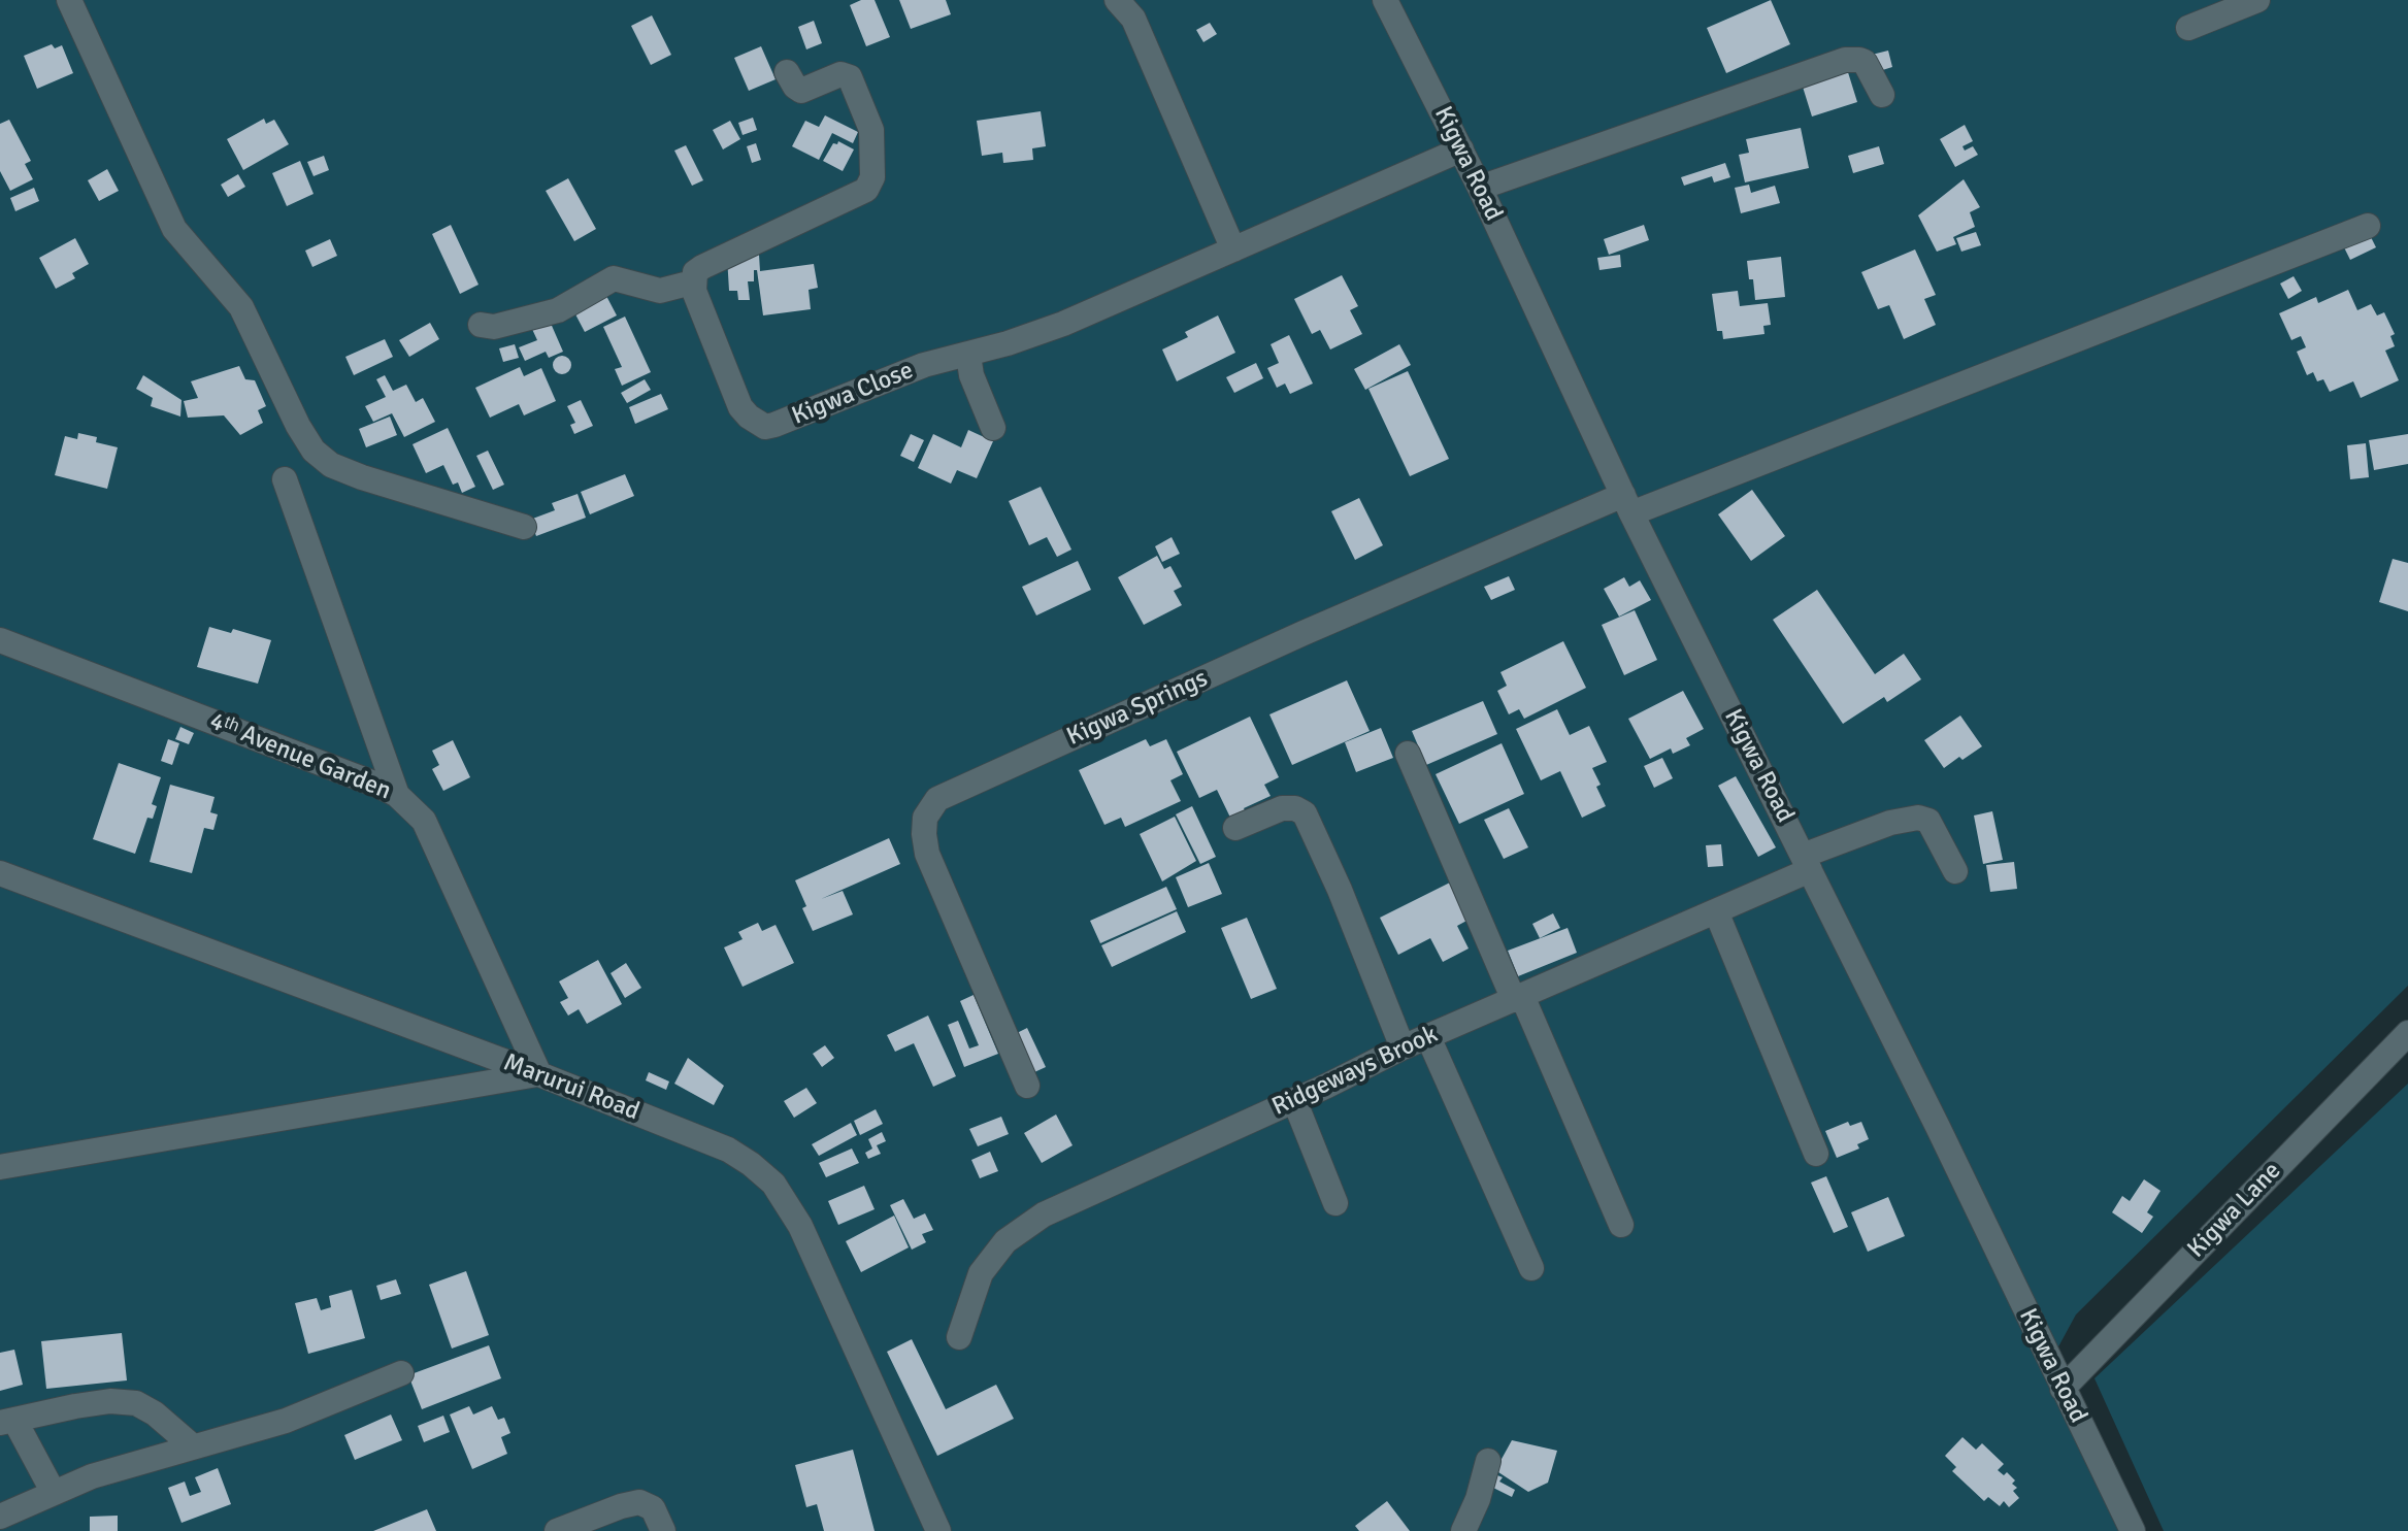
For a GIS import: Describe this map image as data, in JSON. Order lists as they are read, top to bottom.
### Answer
{
  "streets": {
    "street": [
      "Kigwa Road",
      "Kigwa Close",
      "Kigwa Springs",
      "4ᵗʰ Avenue Garden",
      "Ridgeways Brook",
      "Marurui Road",
      "Kigwa Lane"
    ]
  },
  "crossings": [
    ["Kigwa Road", "Kigwa Close"],
    ["Kigwa Road", "Kigwa Springs"],
    ["Kigwa Road", "Ridgeways Brook"],
    ["Kigwa Road", "Kigwa Lane"],
    ["4ᵗʰ Avenue Garden", "Marurui Road"]
  ]
}
